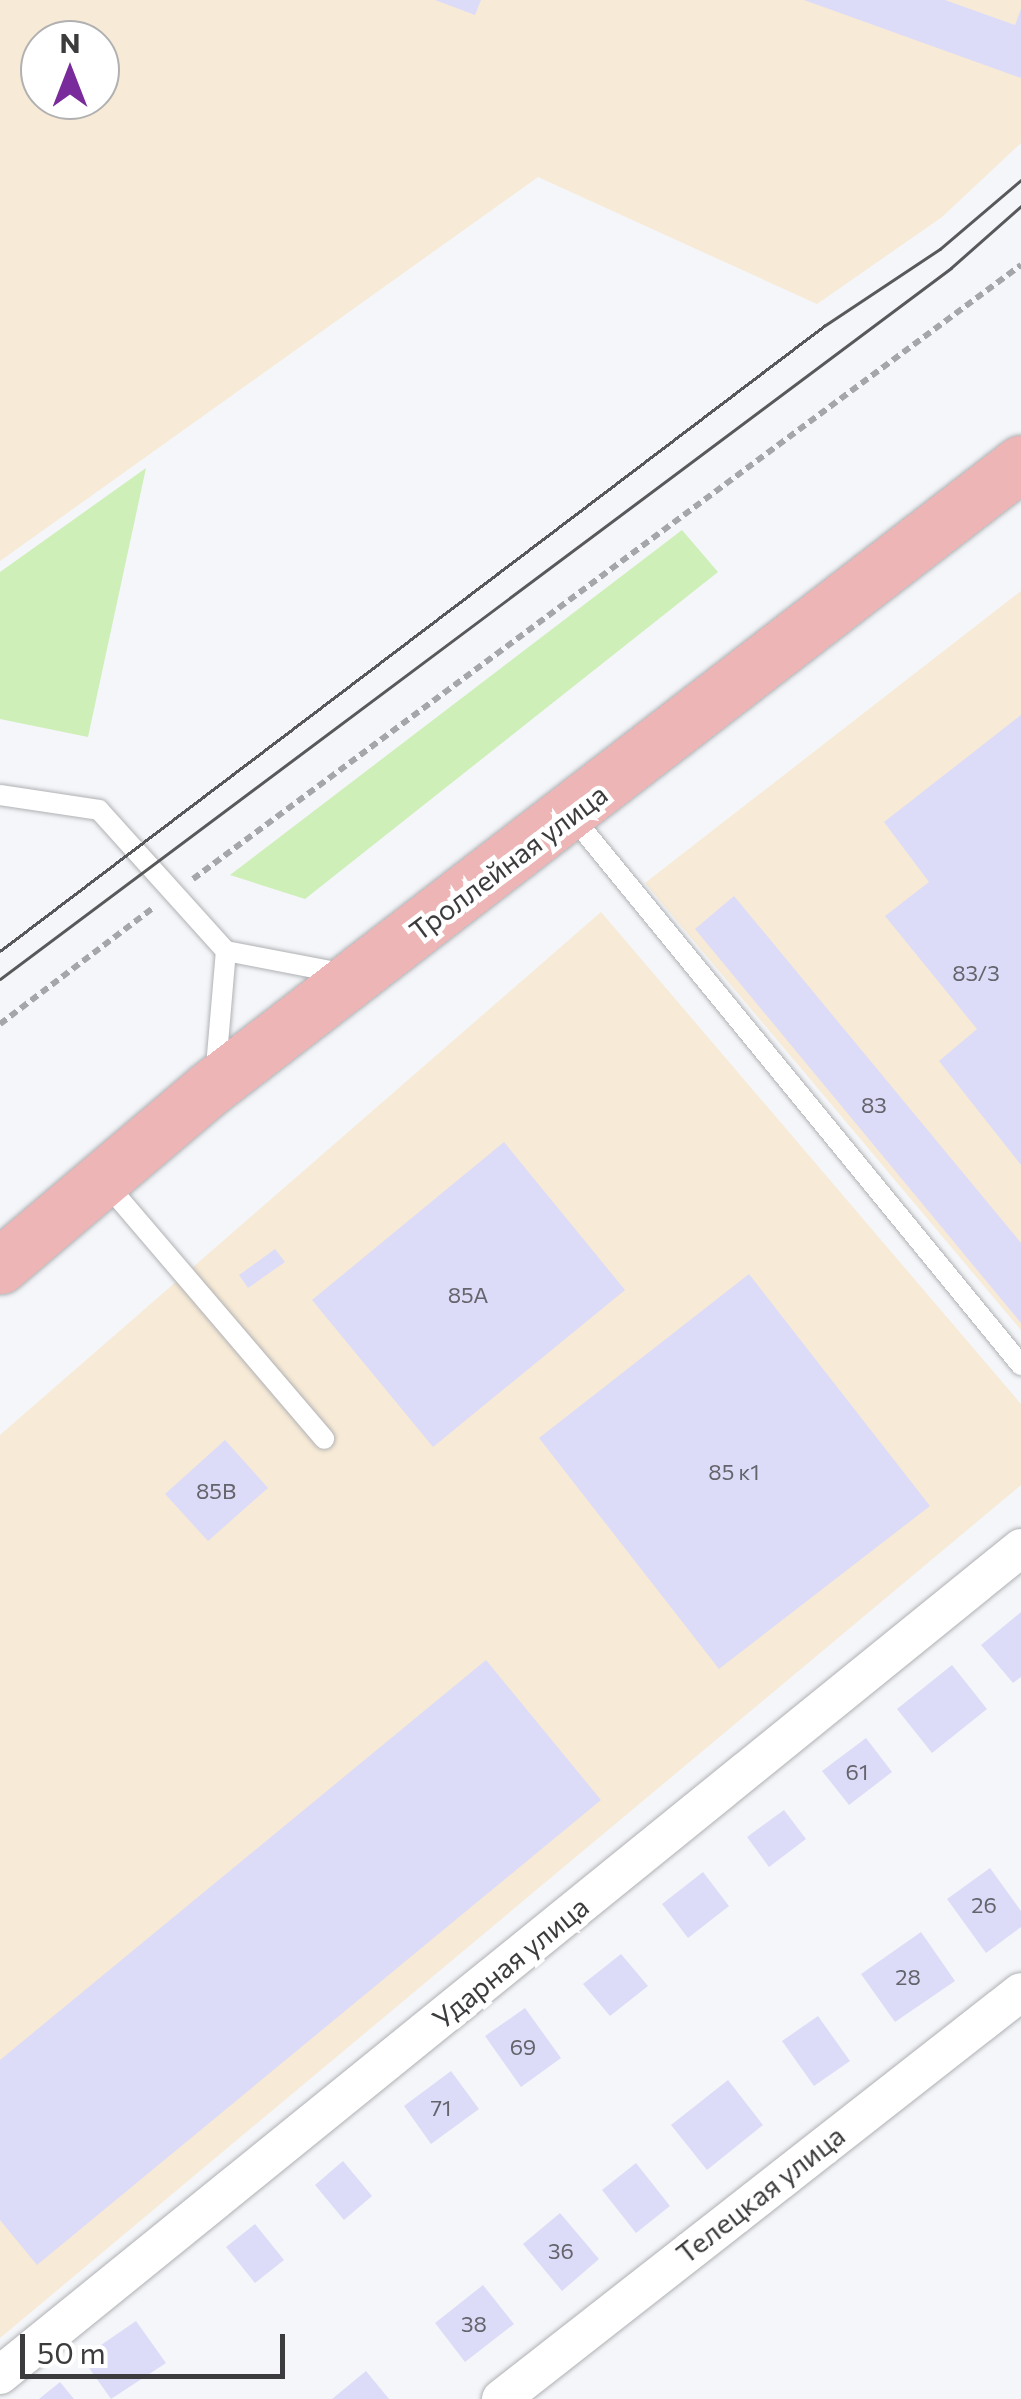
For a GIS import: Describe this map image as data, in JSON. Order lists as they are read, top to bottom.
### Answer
{
  "streets": {
    "main road": ["Троллейная улица"],
    "street": ["Ударная улица", "Телецкая улица"]
  },
  "house_numbers": [
    "83/3",
    "83",
    "85А",
    "85 к1",
    "85В",
    "61",
    "26",
    "28",
    "69",
    "71",
    "36",
    "38"
  ],
  "scale_bar": "50 m",
  "north": "top"
}
